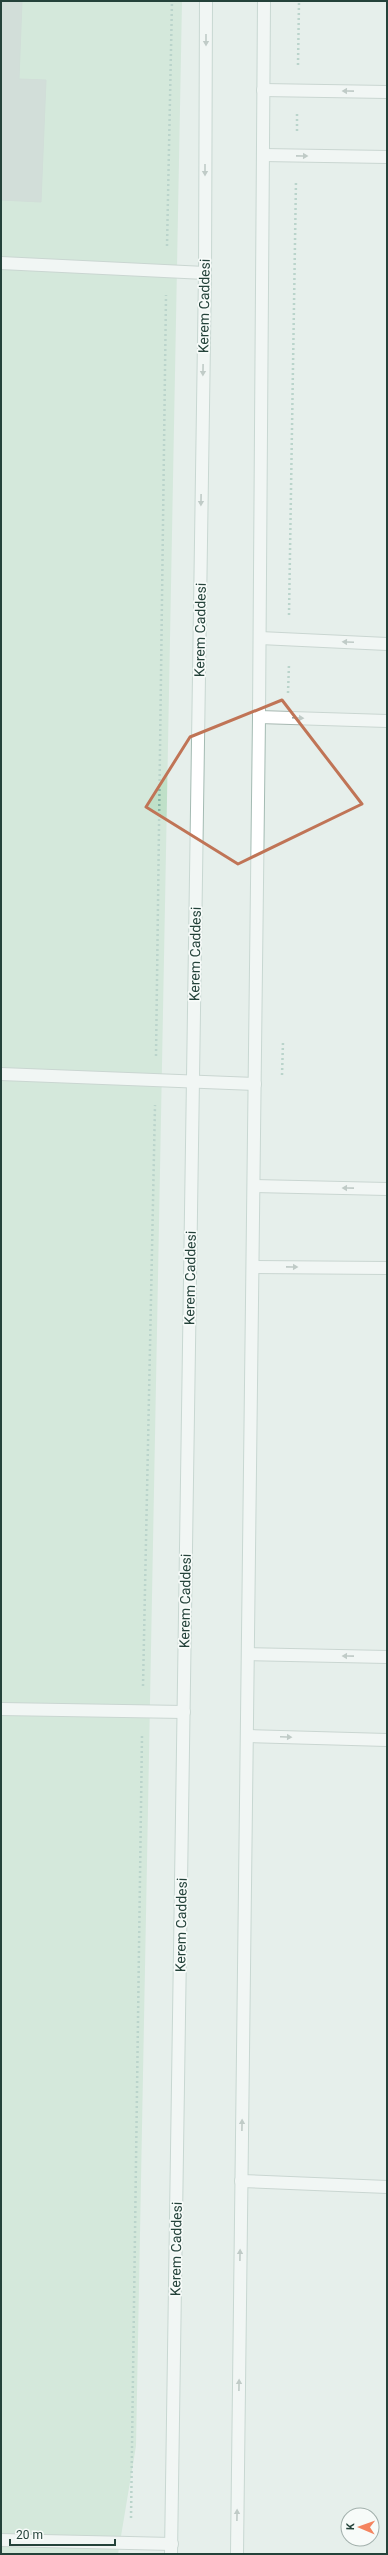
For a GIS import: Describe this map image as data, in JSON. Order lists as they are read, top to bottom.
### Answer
{
  "streets": {
    "street": ["Kerem Caddesi"]
  },
  "scale_bar": "20 m",
  "north": "left"
}
